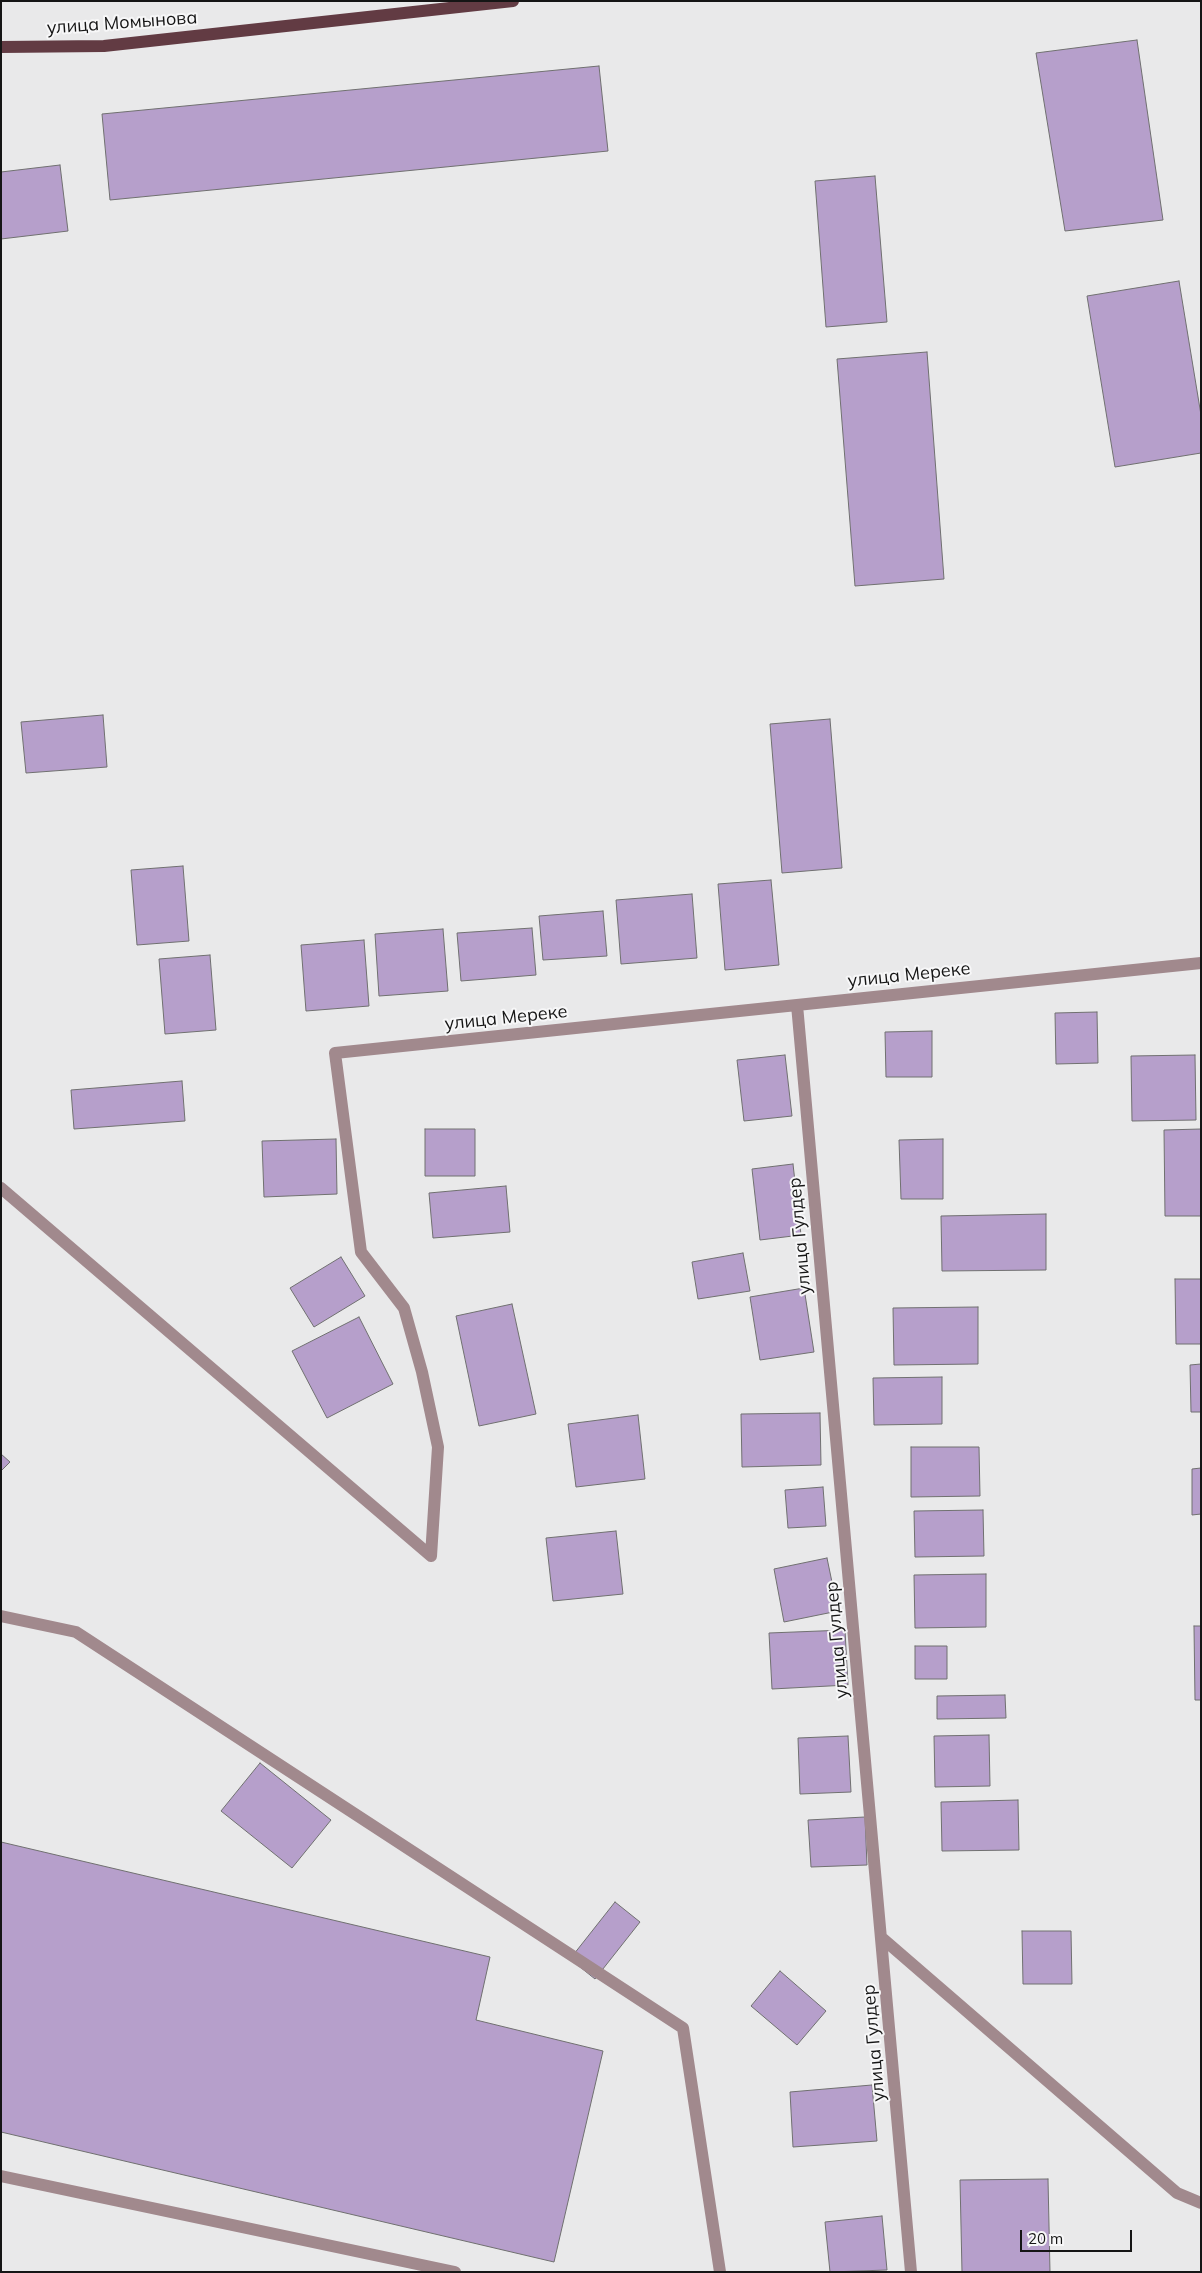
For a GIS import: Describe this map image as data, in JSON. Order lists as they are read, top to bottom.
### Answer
{
  "streets": {
    "main road": ["улица Момынова"],
    "street": ["улица Мереке", "улица Гулдер"]
  },
  "crossings": [
    ["улица Мереке", "улица Гулдер"]
  ],
  "scale_bar": "20 m"
}
